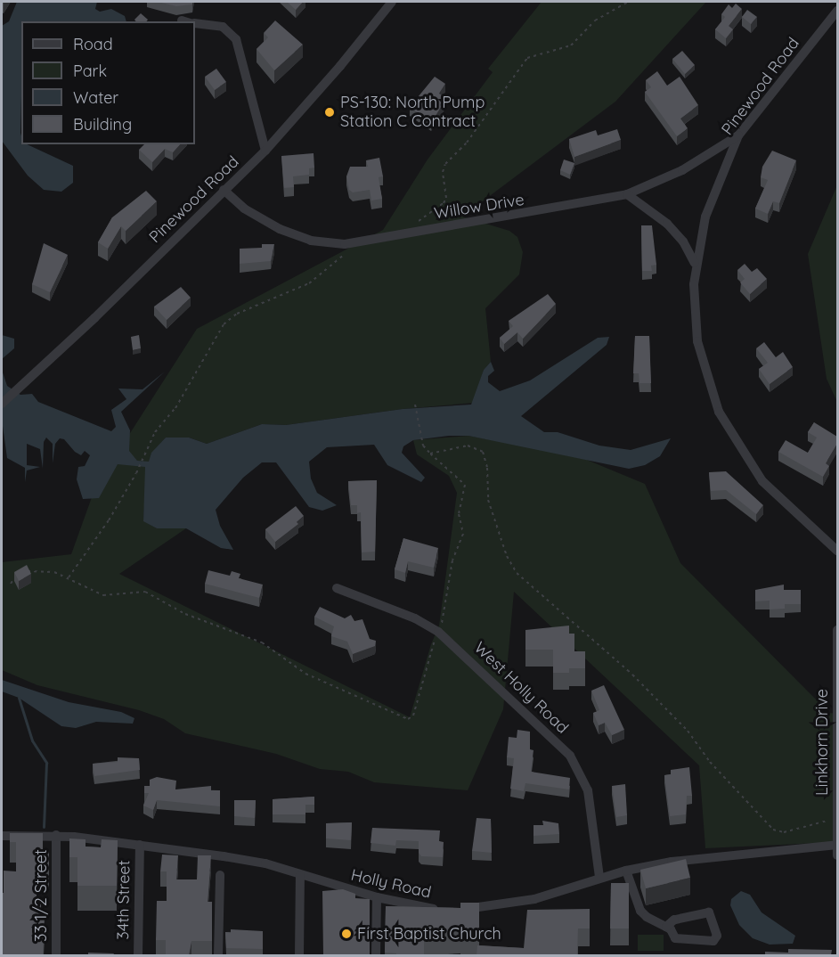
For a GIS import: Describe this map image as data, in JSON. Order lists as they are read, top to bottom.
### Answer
{
  "streets": {
    "street": [
      "Pinewood Road",
      "Willow Drive",
      "West Holly Road",
      "Linkhorn Drive",
      "Holly Road",
      "33 1/2 Street",
      "34th Street"
    ]
  },
  "crossings": [
    ["Pinewood Road", "Willow Drive"],
    ["West Holly Road", "Holly Road"],
    ["Linkhorn Drive", "Holly Road"],
    ["Holly Road", "33 1/2 Street"],
    ["Holly Road", "34th Street"]
  ],
  "places": ["PS-130: North Pump Station C Contract", "First Baptist Church"],
  "legend": [
    "Road",
    "Park",
    "Water",
    "Building"
  ]
}
